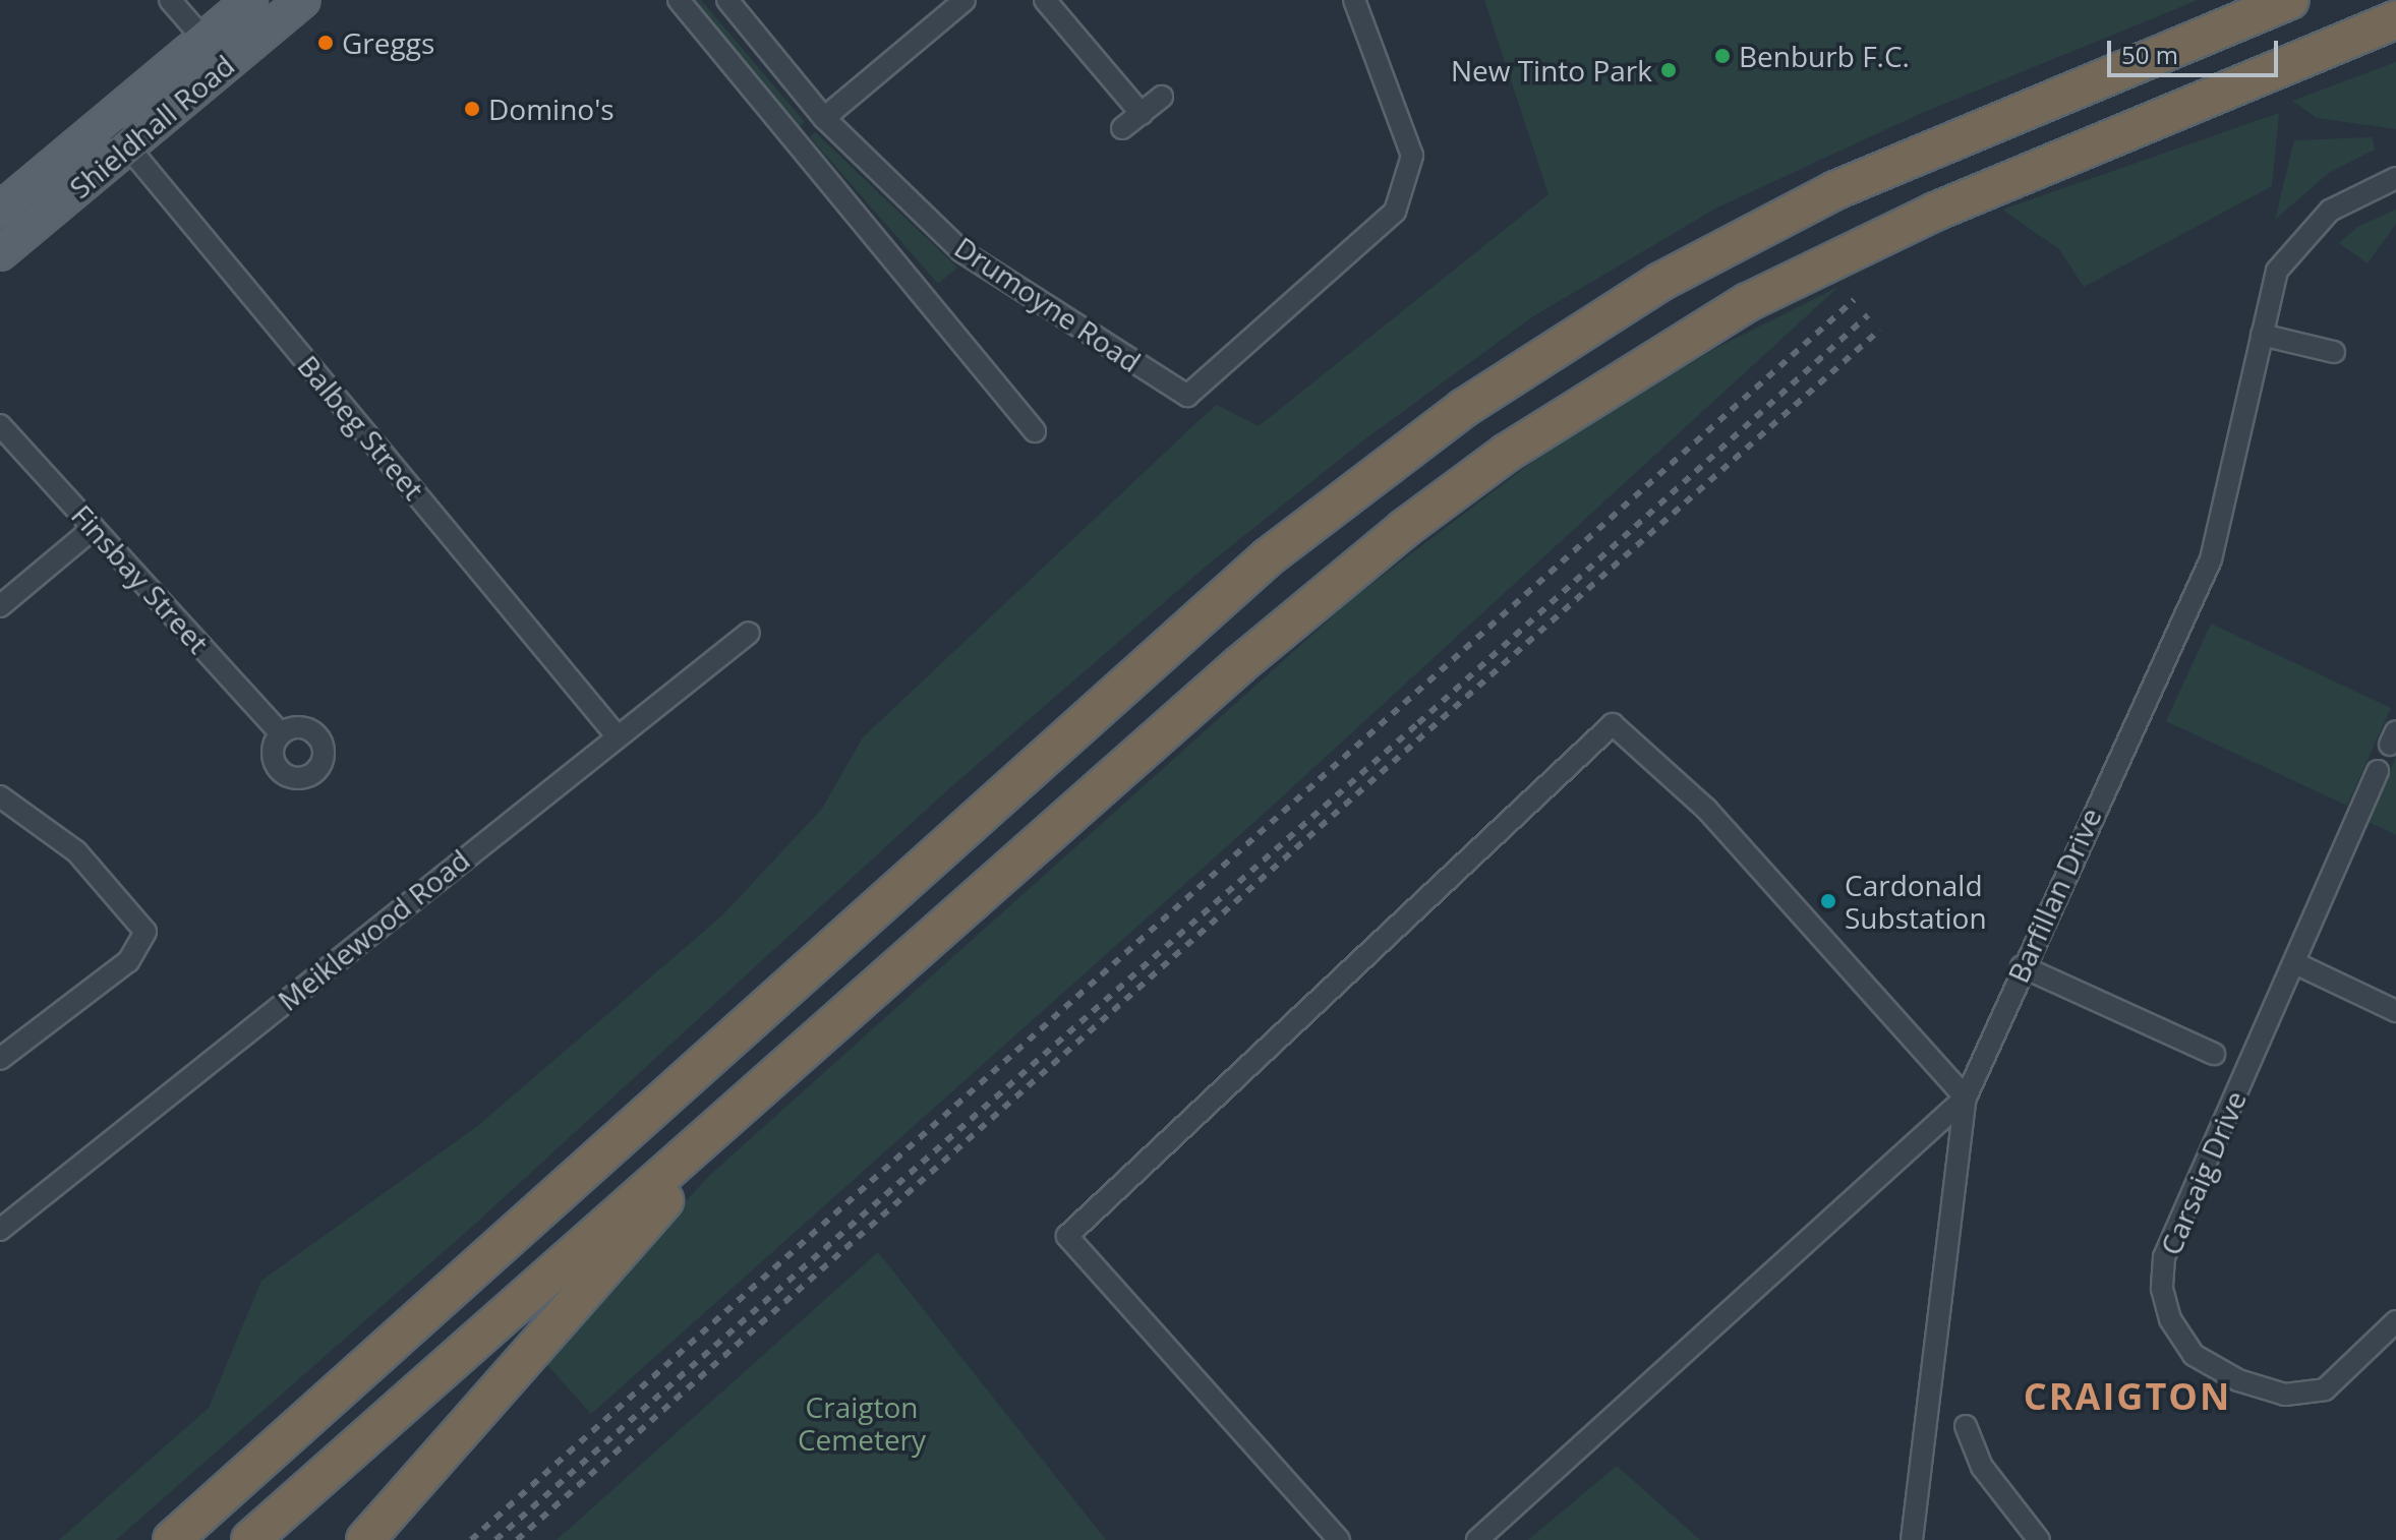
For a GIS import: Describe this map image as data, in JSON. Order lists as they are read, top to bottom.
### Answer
{
  "streets": {
    "main road": ["Shieldhall Road"],
    "street": [
      "Drumoyne Road",
      "Balbeg Street",
      "Finsbay Street",
      "Barfillan Drive",
      "Meiklewood Road",
      "Carsaig Drive"
    ]
  },
  "crossings": [
    ["Shieldhall Road", "Balbeg Street"],
    ["Balbeg Street", "Meiklewood Road"]
  ],
  "districts": ["CRAIGTON"],
  "parks": ["Craigton Cemetery"],
  "places": [
    "Greggs",
    "Benburb F.C.",
    "New Tinto Park",
    "Domino's",
    "Cardonald Substation"
  ],
  "scale_bar": "50 m"
}
